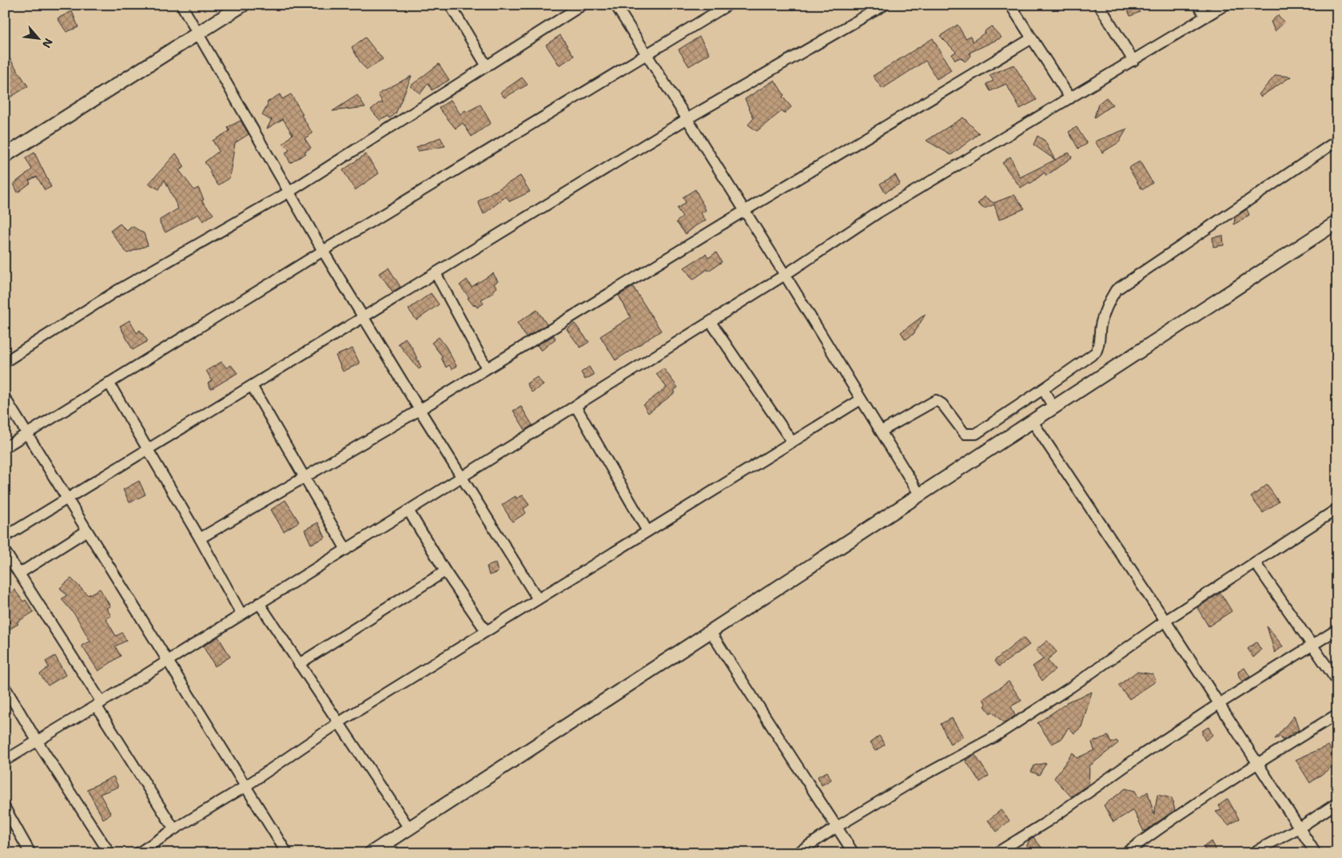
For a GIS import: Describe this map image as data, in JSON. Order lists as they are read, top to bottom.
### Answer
{
  "north": "bottom right"
}
